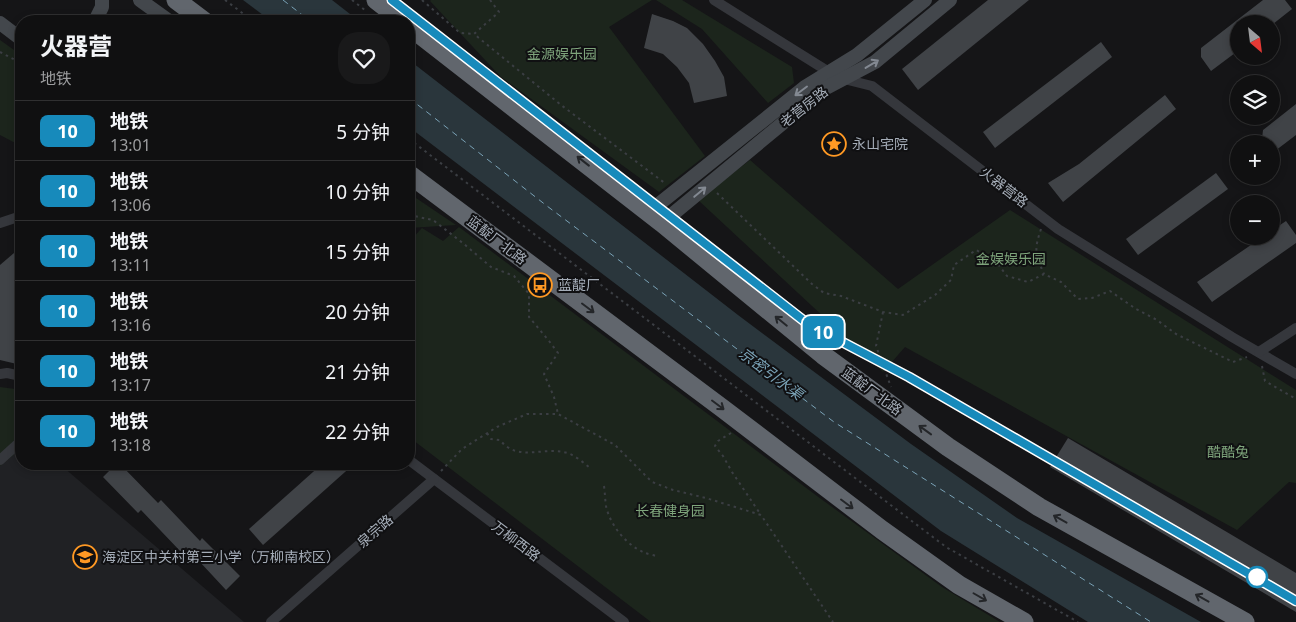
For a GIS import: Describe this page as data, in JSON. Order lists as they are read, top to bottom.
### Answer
{
  "streets": {
    "highway": ["蓝靛厂北路"],
    "street": [
      "老营房路",
      "火器营路",
      "泉宗路",
      "万柳西路"
    ]
  },
  "crossings": [
    ["老营房路", "火器营路"],
    ["老营房路", "蓝靛厂北路"],
    ["泉宗路", "万柳西路"]
  ],
  "water": ["京密引水渠"],
  "parks": [
    "金源娱乐园",
    "金娱娱乐园",
    "酷酷兔",
    "长春健身园"
  ],
  "places": {
    "place": ["永山宅院"],
    "bus stop": ["蓝靛厂"],
    "school or university": ["海淀区中关村第三小学（万柳南校区）"]
  },
  "lines": ["metro line 10"],
  "north": "bottom right",
  "page": {
    "on_map": "10",
    "map_buttons": ["+", "−"],
    "heading": ["火器营", "地铁"],
    "list": [
      {
        "mark": "10",
        "name": "地铁",
        "note": "13:01",
        "value": "5 分钟"
      },
      {
        "mark": "10",
        "name": "地铁",
        "note": "13:06",
        "value": "10 分钟"
      },
      {
        "mark": "10",
        "name": "地铁",
        "note": "13:11",
        "value": "15 分钟"
      },
      {
        "mark": "10",
        "name": "地铁",
        "note": "13:16",
        "value": "20 分钟"
      },
      {
        "mark": "10",
        "name": "地铁",
        "note": "13:17",
        "value": "21 分钟"
      },
      {
        "mark": "10",
        "name": "地铁",
        "note": "13:18",
        "value": "22 分钟"
      }
    ]
  }
}
